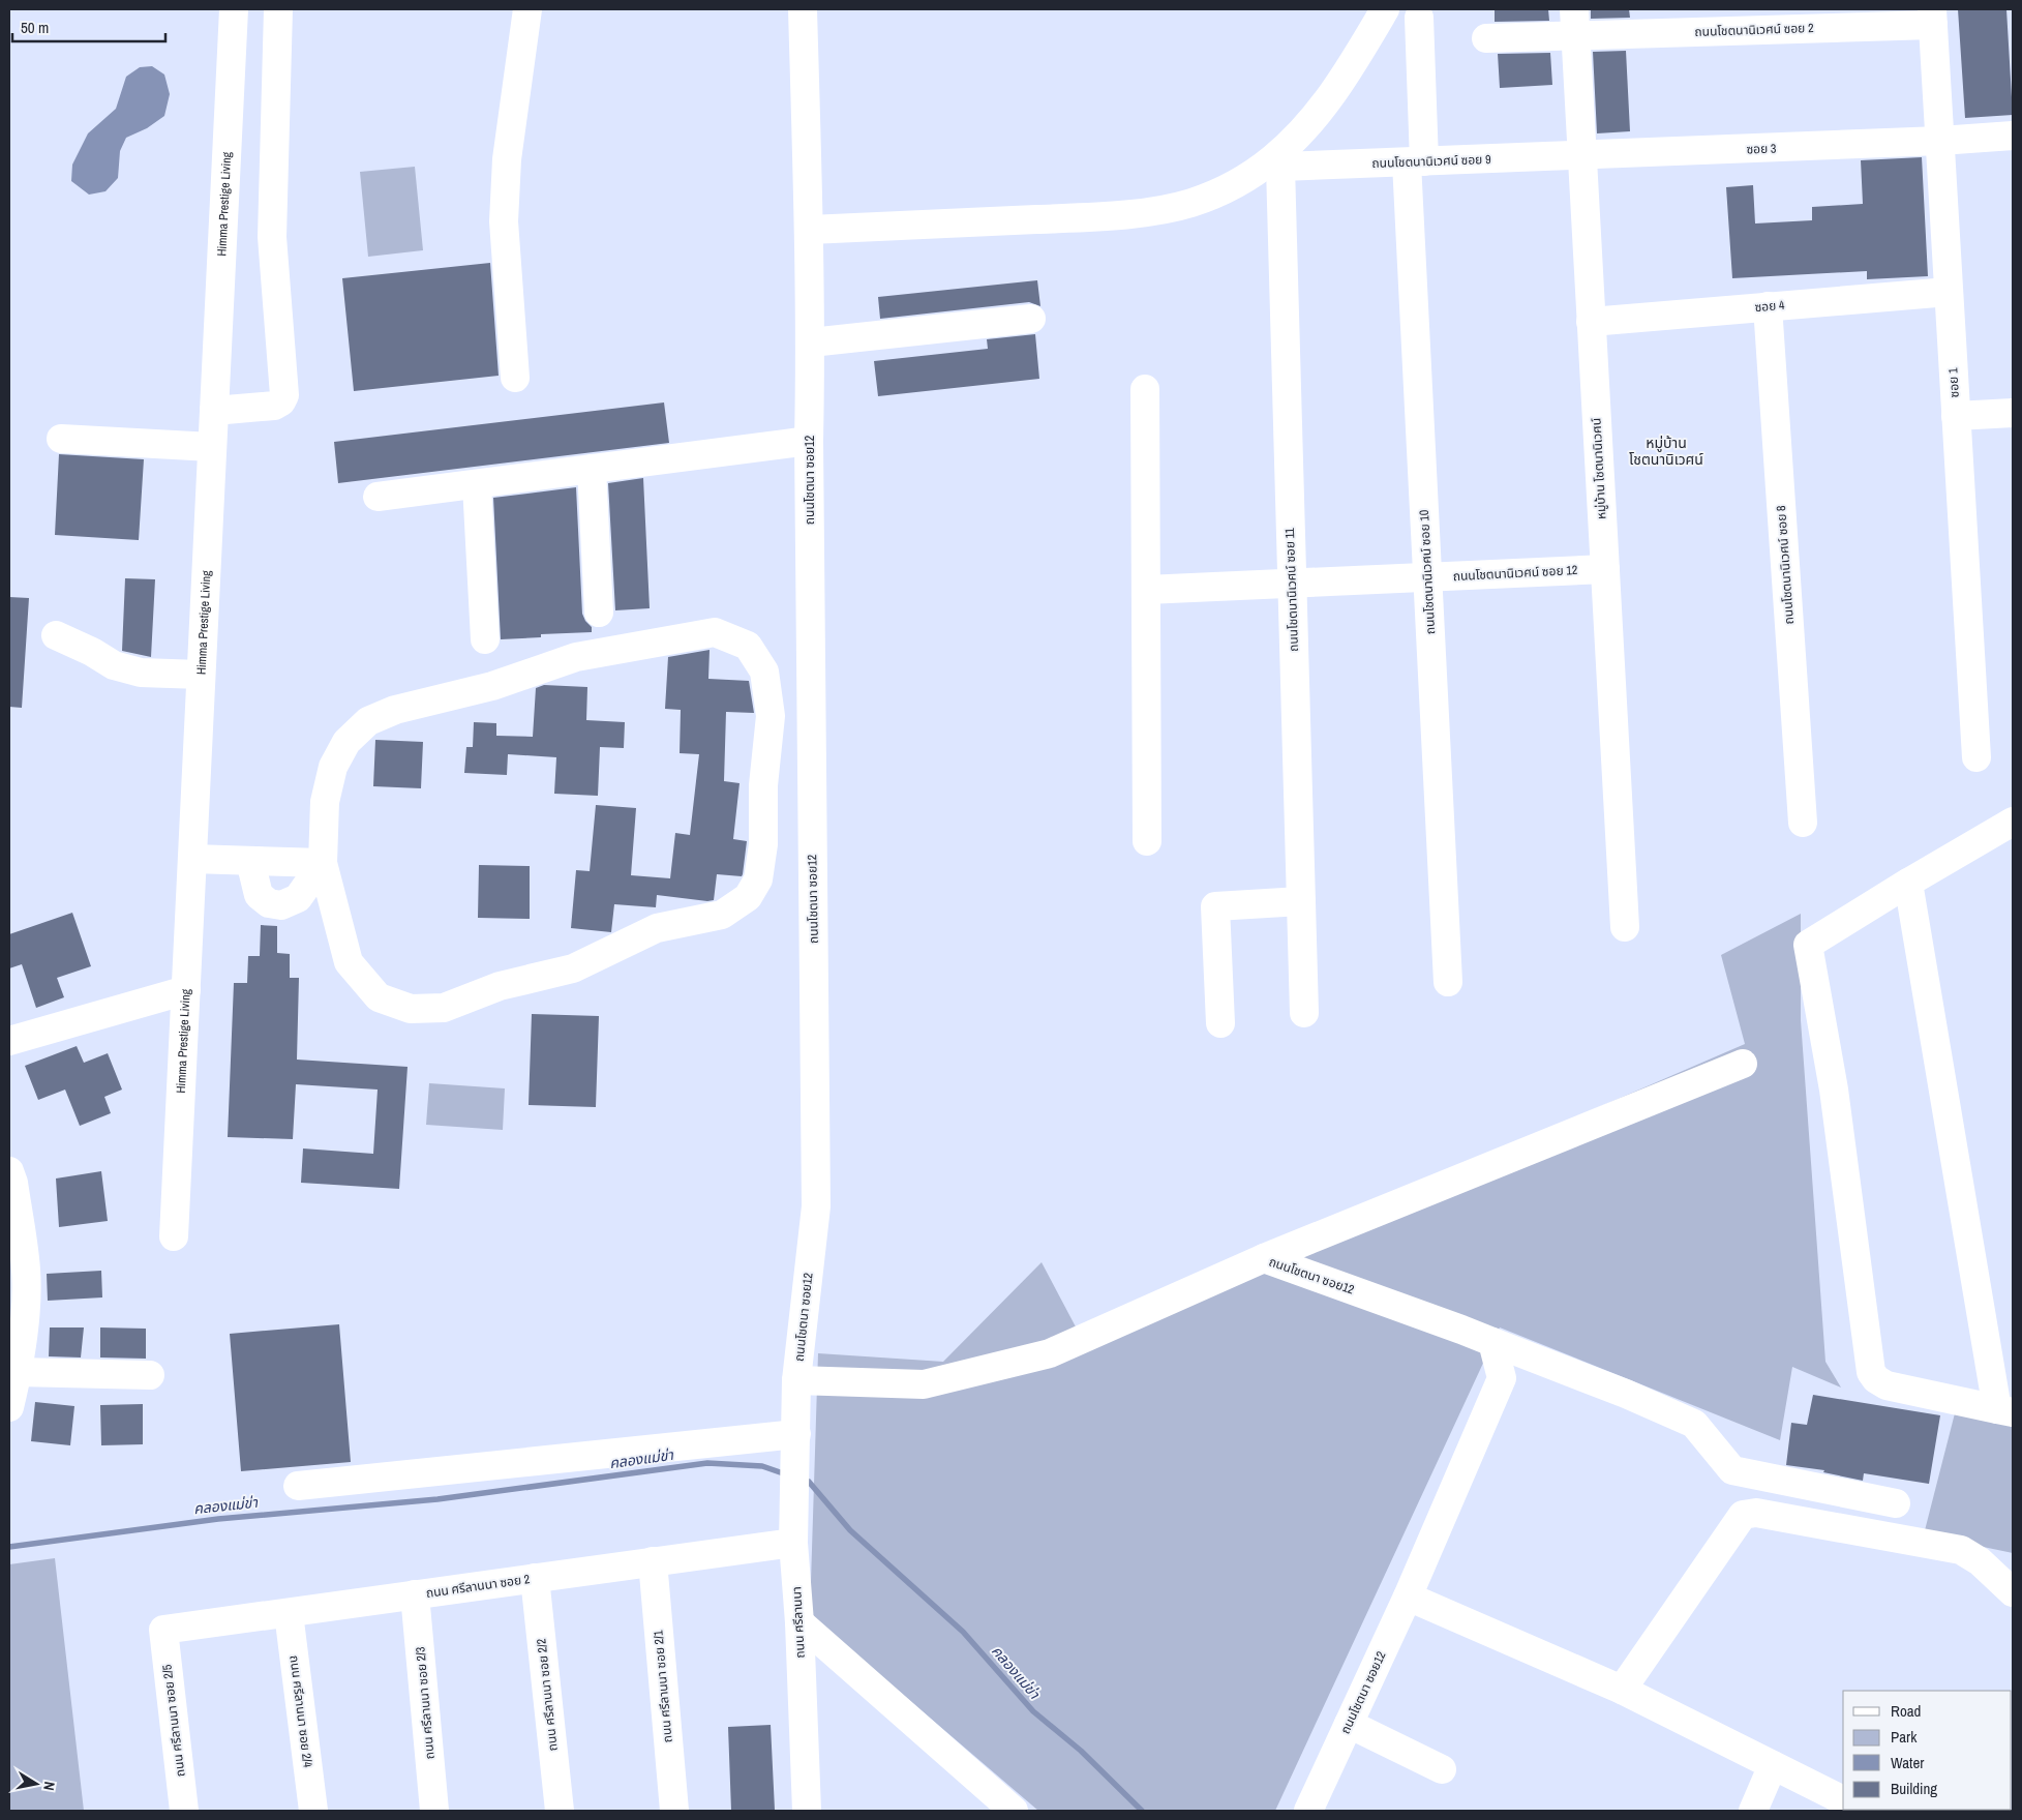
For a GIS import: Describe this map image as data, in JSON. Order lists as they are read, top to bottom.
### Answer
{
  "streets": {
    "street": [
      "ถนนโชตนานิเวศน์ ซอย 2",
      "ซอย 3",
      "ถนนโชตนานิเวศน์ ซอย 9",
      "Himma Prestige Living",
      "ซอย 4",
      "ซอย 1",
      "หมู่บ้าน โชตนานิเวศน์",
      "ถนนโชตนา ซอย12",
      "ถนนโชตนานิเวศน์ ซอย 8",
      "ถนนโชตนานิเวศน์ ซอย 10",
      "ถนนโชตนานิเวศน์ ซอย 12",
      "ถนนโชตนานิเวศน์ ซอย 11",
      "ถนน ศรีลานนา ซอย 2",
      "ถนน ศรีลานนา",
      "ถนน ศรีลานนา ซอย 2/1",
      "ถนน ศรีลานนา ซอย 2/2",
      "ถนน ศรีลานนา ซอย 2/3",
      "ถนน ศรีลานนา ซอย 2/4",
      "ถนน ศรีลานนา ซอย 2/5"
    ]
  },
  "crossings": [
    ["ถนนโชตนานิเวศน์ ซอย 2", "ซอย 1"],
    ["ถนนโชตนานิเวศน์ ซอย 2", "หมู่บ้าน โชตนานิเวศน์"],
    ["ซอย 3", "ถนนโชตนานิเวศน์ ซอย 9"],
    ["ซอย 3", "ซอย 1"],
    ["ซอย 3", "หมู่บ้าน โชตนานิเวศน์"],
    ["ถนนโชตนานิเวศน์ ซอย 9", "หมู่บ้าน โชตนานิเวศน์"],
    ["ถนนโชตนานิเวศน์ ซอย 9", "ถนนโชตนานิเวศน์ ซอย 10"],
    ["ถนนโชตนานิเวศน์ ซอย 9", "ถนนโชตนานิเวศน์ ซอย 11"],
    ["ซอย 4", "ซอย 1"],
    ["ซอย 4", "หมู่บ้าน โชตนานิเวศน์"],
    ["ซอย 4", "ถนนโชตนานิเวศน์ ซอย 8"],
    ["หมู่บ้าน โชตนานิเวศน์", "ถนนโชตนานิเวศน์ ซอย 12"],
    ["ถนนโชตนา ซอย12", "ถนน ศรีลานนา"],
    ["ถนนโชตนานิเวศน์ ซอย 10", "ถนนโชตนานิเวศน์ ซอย 12"],
    ["ถนนโชตนานิเวศน์ ซอย 12", "ถนนโชตนานิเวศน์ ซอย 11"],
    ["ถนน ศรีลานนา ซอย 2", "ถนน ศรีลานนา"],
    ["ถนน ศรีลานนา ซอย 2", "ถนน ศรีลานนา ซอย 2/1"],
    ["ถนน ศรีลานนา ซอย 2", "ถนน ศรีลานนา ซอย 2/2"],
    ["ถนน ศรีลานนา ซอย 2", "ถนน ศรีลานนา ซอย 2/3"],
    ["ถนน ศรีลานนา ซอย 2", "ถนน ศรีลานนา ซอย 2/4"],
    ["ถนน ศรีลานนา ซอย 2", "ถนน ศรีลานนา ซอย 2/5"]
  ],
  "districts": ["หมู่บ้าน โชตนานิเวศน์"],
  "water": ["คลองแม่ข่า"],
  "legend": [
    "Road",
    "Park",
    "Water",
    "Building"
  ],
  "scale_bar": "50 m",
  "north": "right"
}
